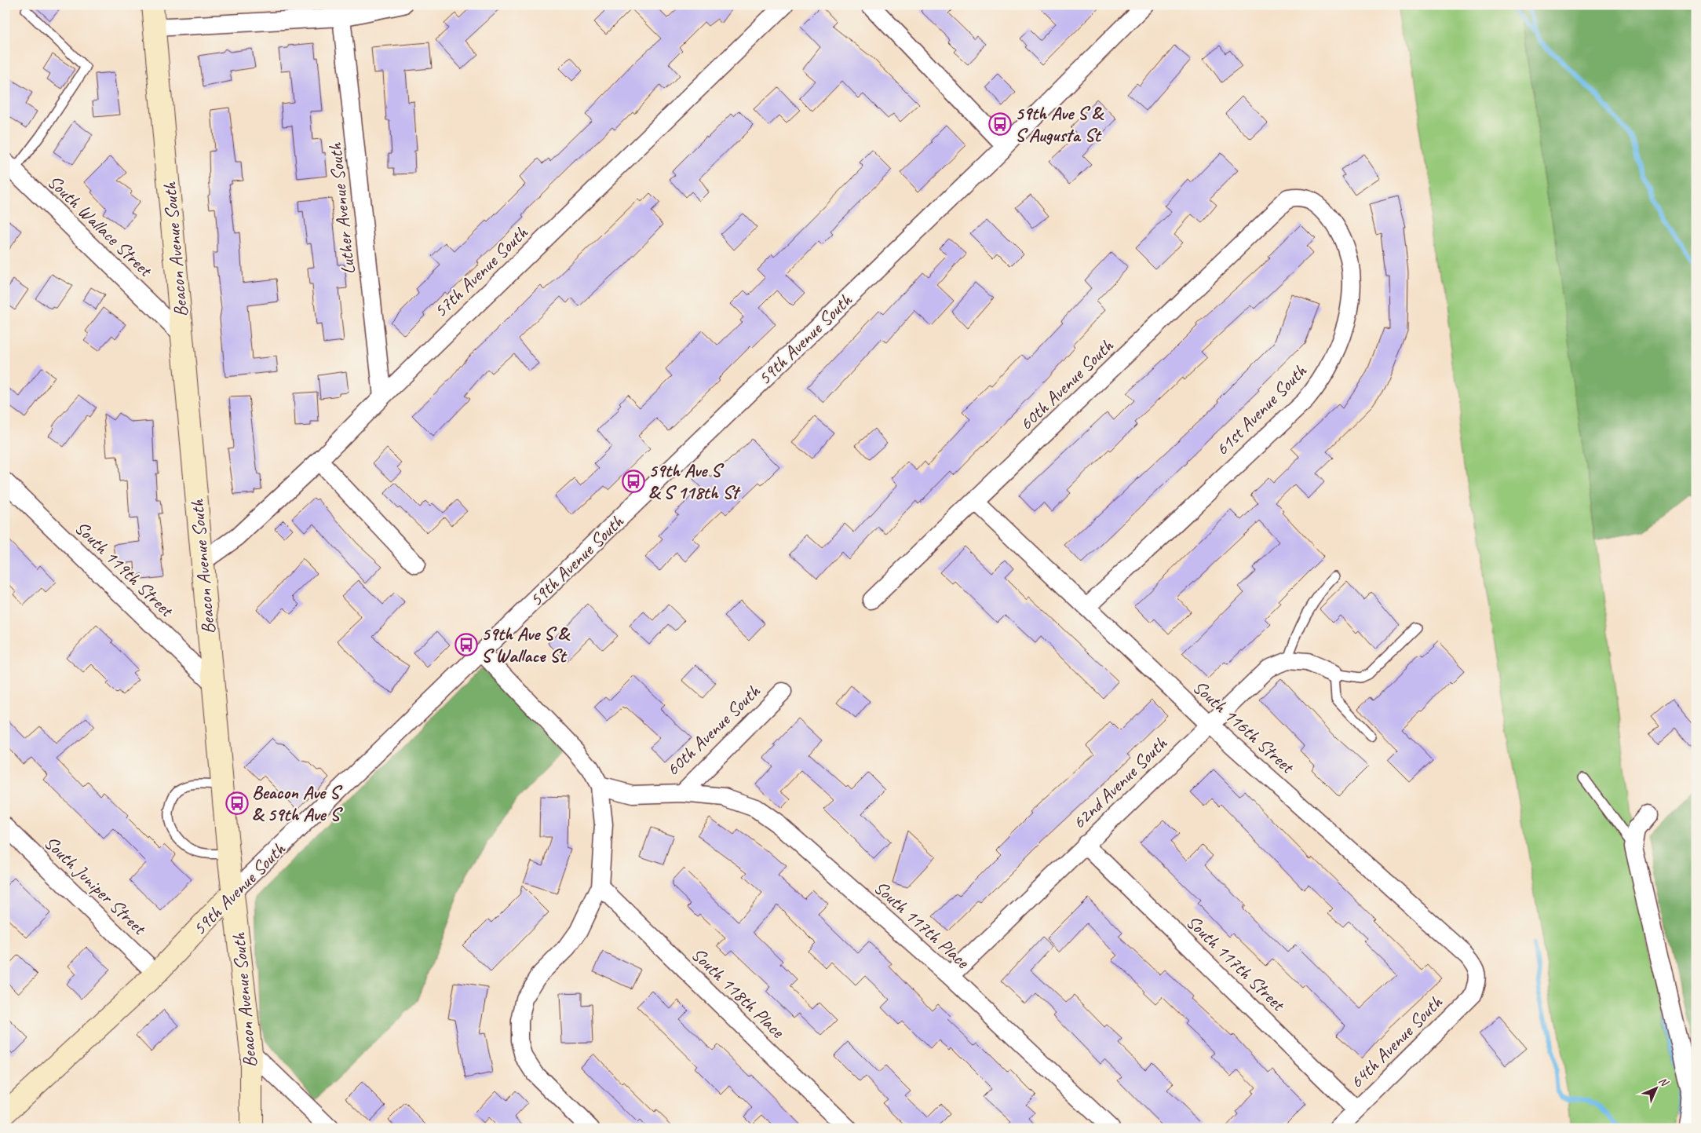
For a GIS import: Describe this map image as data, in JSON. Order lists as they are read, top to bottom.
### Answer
{
  "streets": {
    "street": [
      "Luther Avenue South",
      "South Wallace Street",
      "Beacon Avenue South",
      "57th Avenue South",
      "59th Avenue South",
      "60th Avenue South",
      "61st Avenue South",
      "South 119th Street",
      "South 116th Street",
      "62nd Avenue South",
      "South Juniper Street",
      "South 117th Place",
      "South 117th Street",
      "South 118th Place",
      "64th Avenue South"
    ]
  },
  "crossings": [
    ["Luther Avenue South", "57th Avenue South"],
    ["South Wallace Street", "Beacon Avenue South"],
    ["Beacon Avenue South", "57th Avenue South"],
    ["Beacon Avenue South", "59th Avenue South"],
    ["Beacon Avenue South", "South 119th Street"],
    ["59th Avenue South", "South Juniper Street"],
    ["60th Avenue South", "61st Avenue South"],
    ["60th Avenue South", "South 116th Street"],
    ["60th Avenue South", "South 117th Place"],
    ["61st Avenue South", "South 116th Street"],
    ["South 116th Street", "62nd Avenue South"],
    ["South 116th Street", "64th Avenue South"],
    ["62nd Avenue South", "South 117th Place"],
    ["62nd Avenue South", "South 117th Street"],
    ["South 117th Street", "64th Avenue South"]
  ],
  "places": {
    "bus stop": [
      "59th Ave S & S Augusta St",
      "59th Ave S & S 118th St",
      "59th Ave S & S Wallace St",
      "Beacon Ave S & 59th Ave S"
    ]
  },
  "north": "top right"
}
